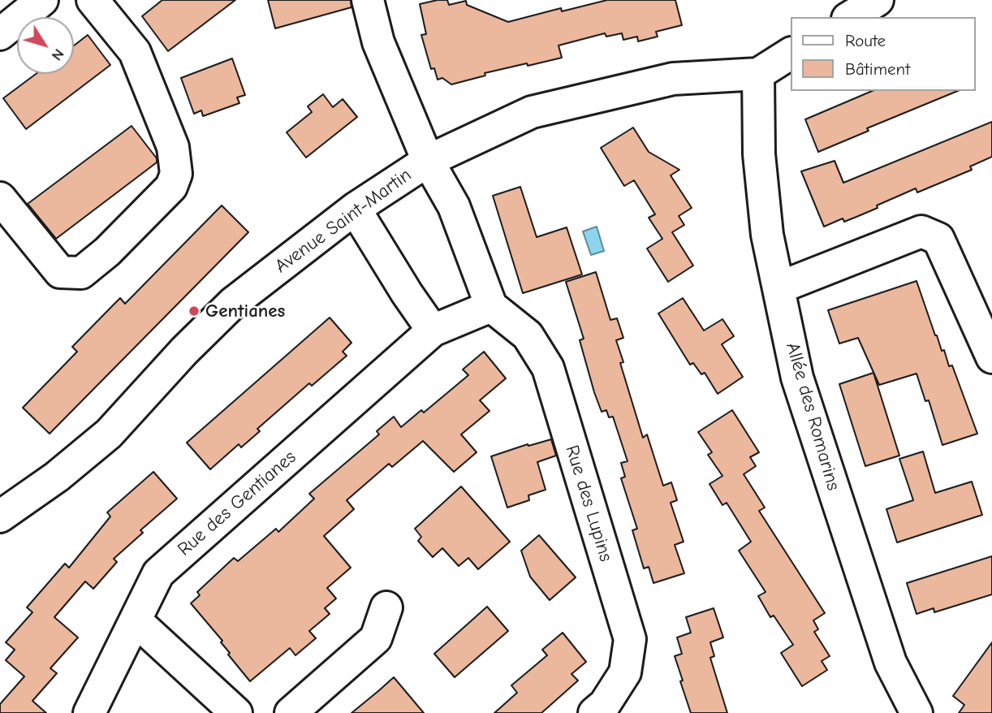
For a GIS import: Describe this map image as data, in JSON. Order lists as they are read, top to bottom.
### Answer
{
  "streets": {
    "street": [
      "Avenue Saint-Martin",
      "Allée des Romarins",
      "Rue des Gentianes",
      "Rue des Lupins"
    ]
  },
  "crossings": [
    ["Avenue Saint-Martin", "Allée des Romarins"]
  ],
  "places": ["Gentianes"],
  "legend": ["Route", "Bâtiment"],
  "north": "bottom right"
}
